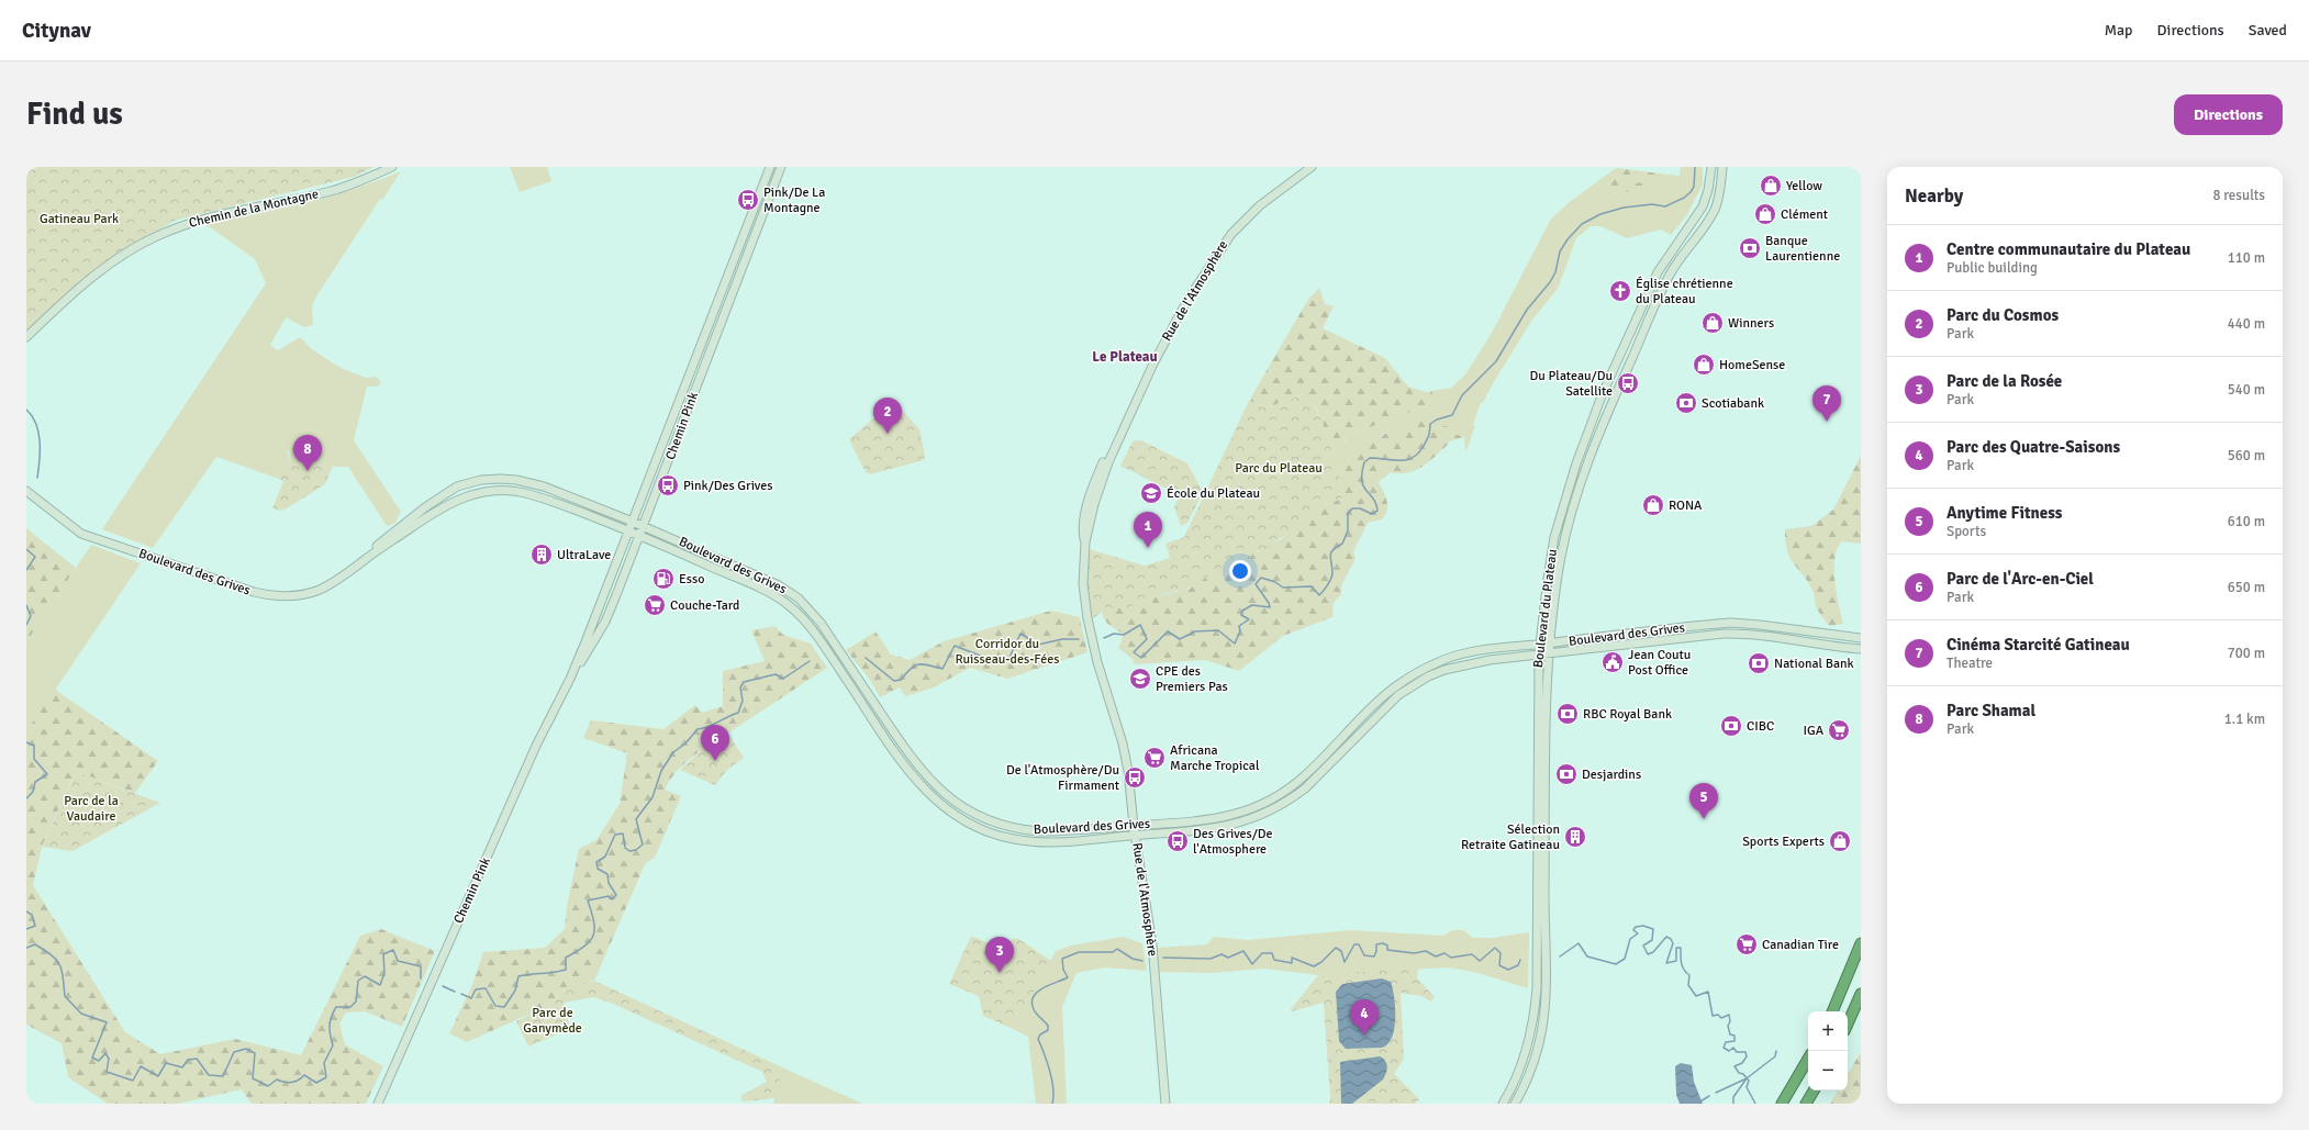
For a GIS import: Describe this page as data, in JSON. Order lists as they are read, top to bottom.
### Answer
{
  "streets": {
    "street": [
      "Chemin de la Montagne",
      "Rue de l'Atmosphère",
      "Chemin Pink",
      "Boulevard des Grives",
      "Boulevard du Plateau"
    ]
  },
  "crossings": [
    ["Rue de l'Atmosphère", "Boulevard des Grives"],
    ["Chemin Pink", "Boulevard des Grives"],
    ["Boulevard des Grives", "Boulevard du Plateau"]
  ],
  "districts": ["Le Plateau"],
  "parks": [
    "Gatineau Park",
    "Parc du Plateau",
    "Corridor du Ruisseau-des-Fées",
    "Parc de la Vaudaire",
    "Parc de Ganymède"
  ],
  "places": {
    "shop": [
      "Yellow",
      "Clément",
      "Winners",
      "HomeSense",
      "RONA",
      "Sports Experts"
    ],
    "bus stop": [
      "Pink/De La Montagne",
      "Du Plateau/Du Satellite",
      "Pink/Des Grives",
      "De l'Atmosphère/Du Firmament",
      "Des Grives/De l'Atmosphere"
    ],
    "bank": [
      "Banque Laurentienne",
      "Scotiabank",
      "National Bank",
      "RBC Royal Bank",
      "CIBC",
      "Desjardins"
    ],
    "church": ["Église chrétienne du Plateau"],
    "school or university": ["École du Plateau", "CPE des Premiers Pas"],
    "building": ["UltraLave", "Sélection Retraite Gatineau"],
    "fuel station": ["Esso"],
    "supermarket": [
      "Couche-Tard",
      "IGA",
      "Africana Marche Tropical",
      "Canadian Tire"
    ],
    "public building": ["Jean Coutu Post Office"]
  },
  "page": {
    "header": "Citynav",
    "nav": ["Map", "Directions", "Saved"],
    "buttons": "Directions",
    "title": "Find us",
    "heading": ["Nearby", "8 results"],
    "list": [
      {
        "mark": "1",
        "name": "Centre communautaire du Plateau",
        "note": "Public building",
        "value": "110 m"
      },
      {
        "mark": "2",
        "name": "Parc du Cosmos",
        "note": "Park",
        "value": "440 m"
      },
      {
        "mark": "3",
        "name": "Parc de la Rosée",
        "note": "Park",
        "value": "540 m"
      },
      {
        "mark": "4",
        "name": "Parc des Quatre-Saisons",
        "note": "Park",
        "value": "560 m"
      },
      {
        "mark": "5",
        "name": "Anytime Fitness",
        "note": "Sports",
        "value": "610 m"
      },
      {
        "mark": "6",
        "name": "Parc de l'Arc-en-Ciel",
        "note": "Park",
        "value": "650 m"
      },
      {
        "mark": "7",
        "name": "Cinéma Starcité Gatineau",
        "note": "Theatre",
        "value": "700 m"
      },
      {
        "mark": "8",
        "name": "Parc Shamal",
        "note": "Park",
        "value": "1.1 km"
      }
    ],
    "pins": [
      "7",
      "2",
      "8",
      "1",
      "6",
      "5",
      "3",
      "4"
    ],
    "map_buttons": ["+", "−"]
  }
}
